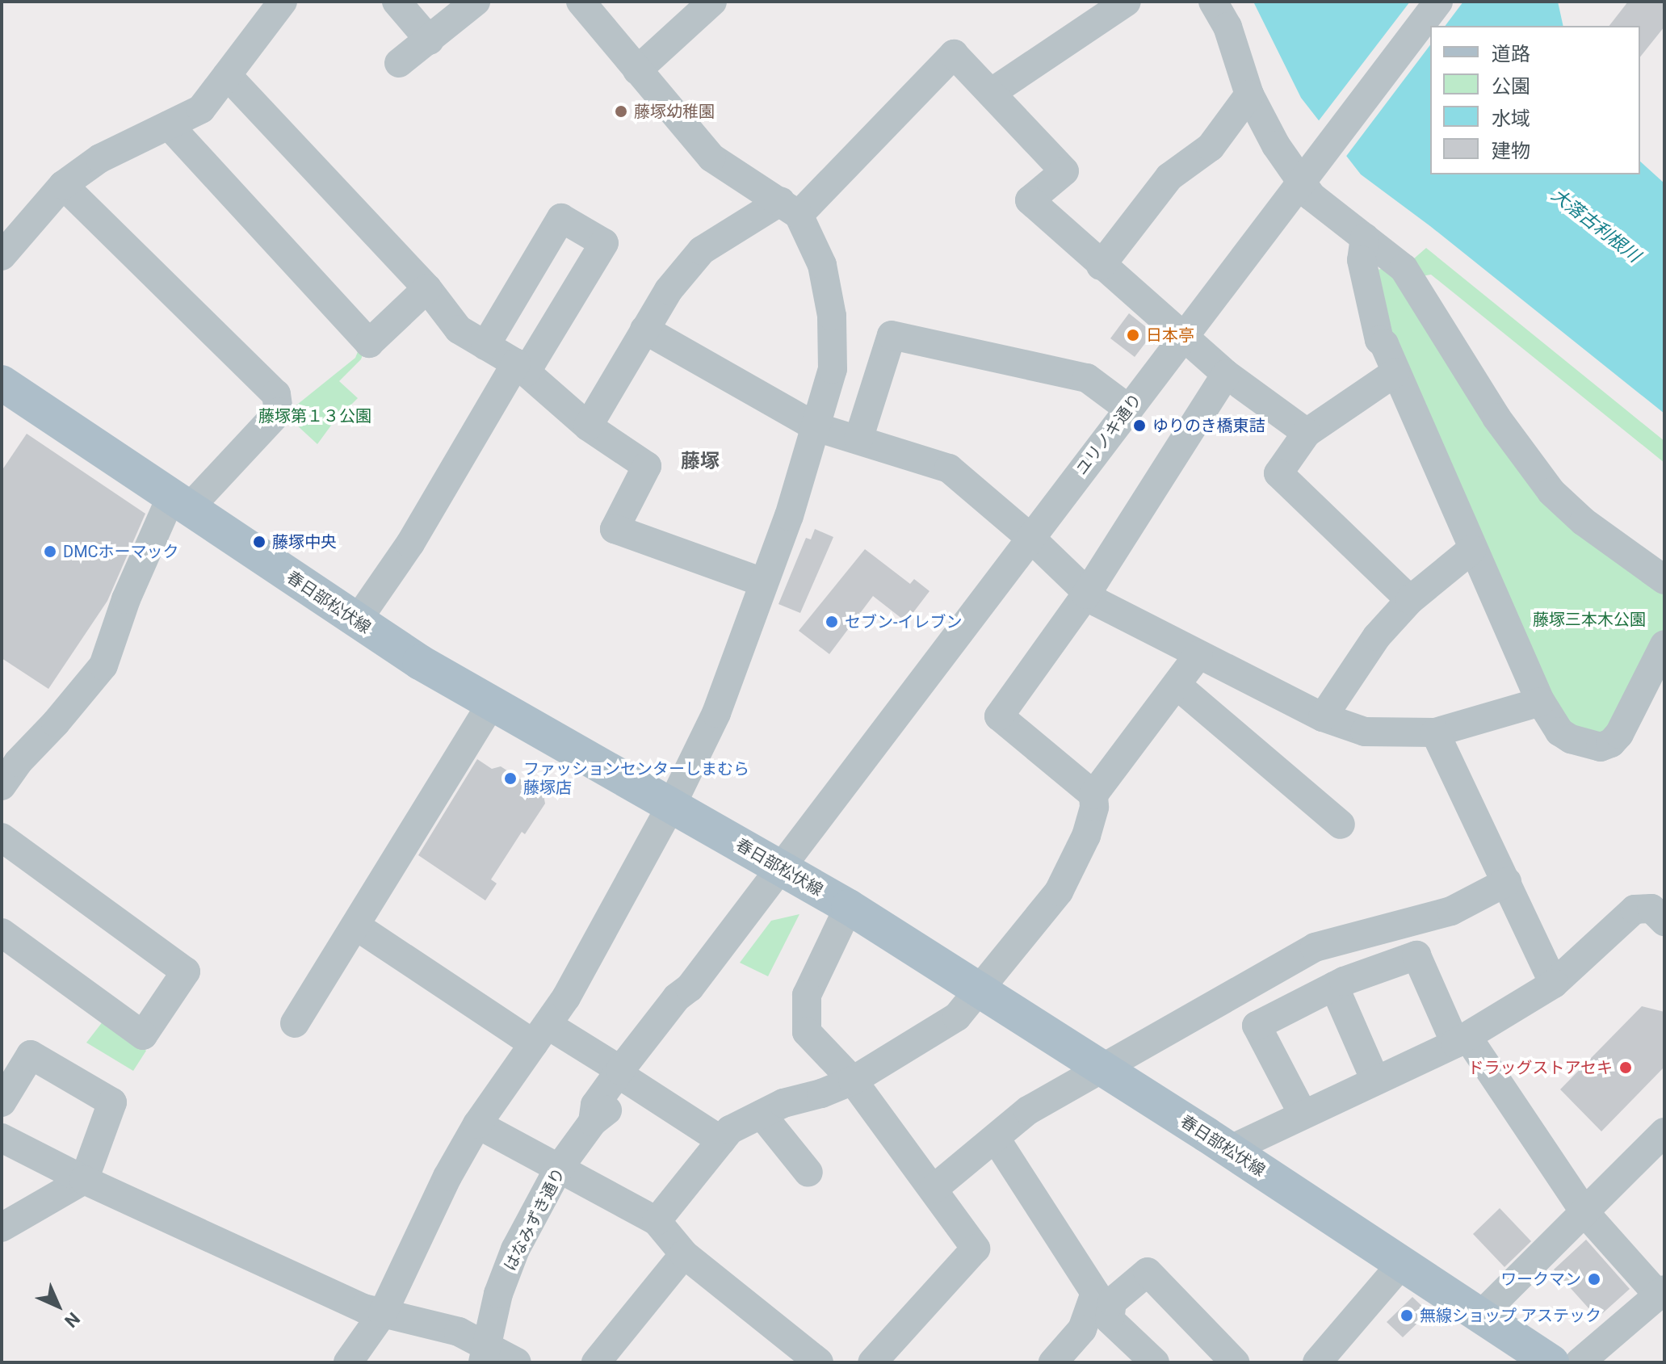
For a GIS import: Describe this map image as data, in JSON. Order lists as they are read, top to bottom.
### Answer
{
  "streets": {
    "main road": ["春日部松伏線"],
    "street": ["ユリノキ通り", "はなみずき通り"]
  },
  "crossings": [
    ["ユリノキ通り", "春日部松伏線"],
    ["ユリノキ通り", "はなみずき通り"],
    ["春日部松伏線", "はなみずき通り"]
  ],
  "districts": ["藤塚"],
  "water": ["大落古利根川"],
  "parks": ["藤塚第１３公園", "藤塚三本木公園"],
  "places": [
    "藤塚幼稚園",
    "日本亭",
    "ゆりのき橋東詰",
    "藤塚中央",
    "DMCホーマック",
    "セブン-イレブン",
    "ファッションセンターしまむら 藤塚店",
    "ドラッグストアセキ",
    "ワークマン",
    "無線ショップ アステック"
  ],
  "legend": [
    "道路",
    "公園",
    "水域",
    "建物"
  ],
  "north": "bottom right"
}
